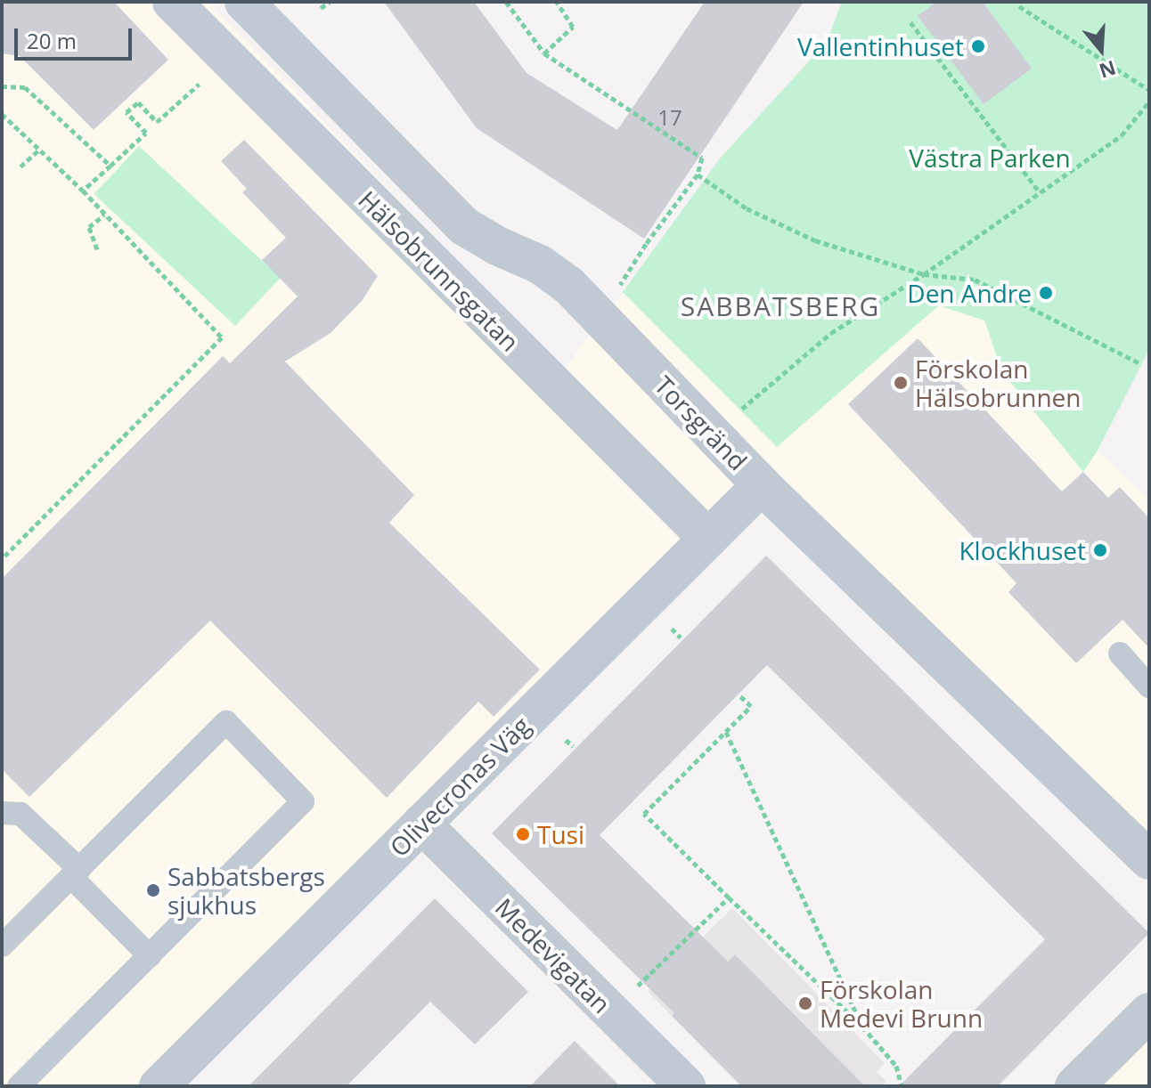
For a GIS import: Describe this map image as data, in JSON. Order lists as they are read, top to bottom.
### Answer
{
  "streets": {
    "street": [
      "Hälsobrunnsgatan",
      "Torsgränd",
      "Olivecronas Väg",
      "Medevigatan"
    ]
  },
  "crossings": [
    ["Hälsobrunnsgatan", "Olivecronas Väg"],
    ["Torsgränd", "Olivecronas Väg"],
    ["Olivecronas Väg", "Medevigatan"]
  ],
  "districts": ["SABBATSBERG"],
  "parks": ["Västra Parken"],
  "places": [
    "Vallentinhuset",
    "Den Andre",
    "Förskolan Hälsobrunnen",
    "Klockhuset",
    "Tusi",
    "Sabbatsbergs sjukhus",
    "Förskolan Medevi Brunn"
  ],
  "house_numbers": ["17"],
  "scale_bar": "20 m",
  "north": "bottom"
}
